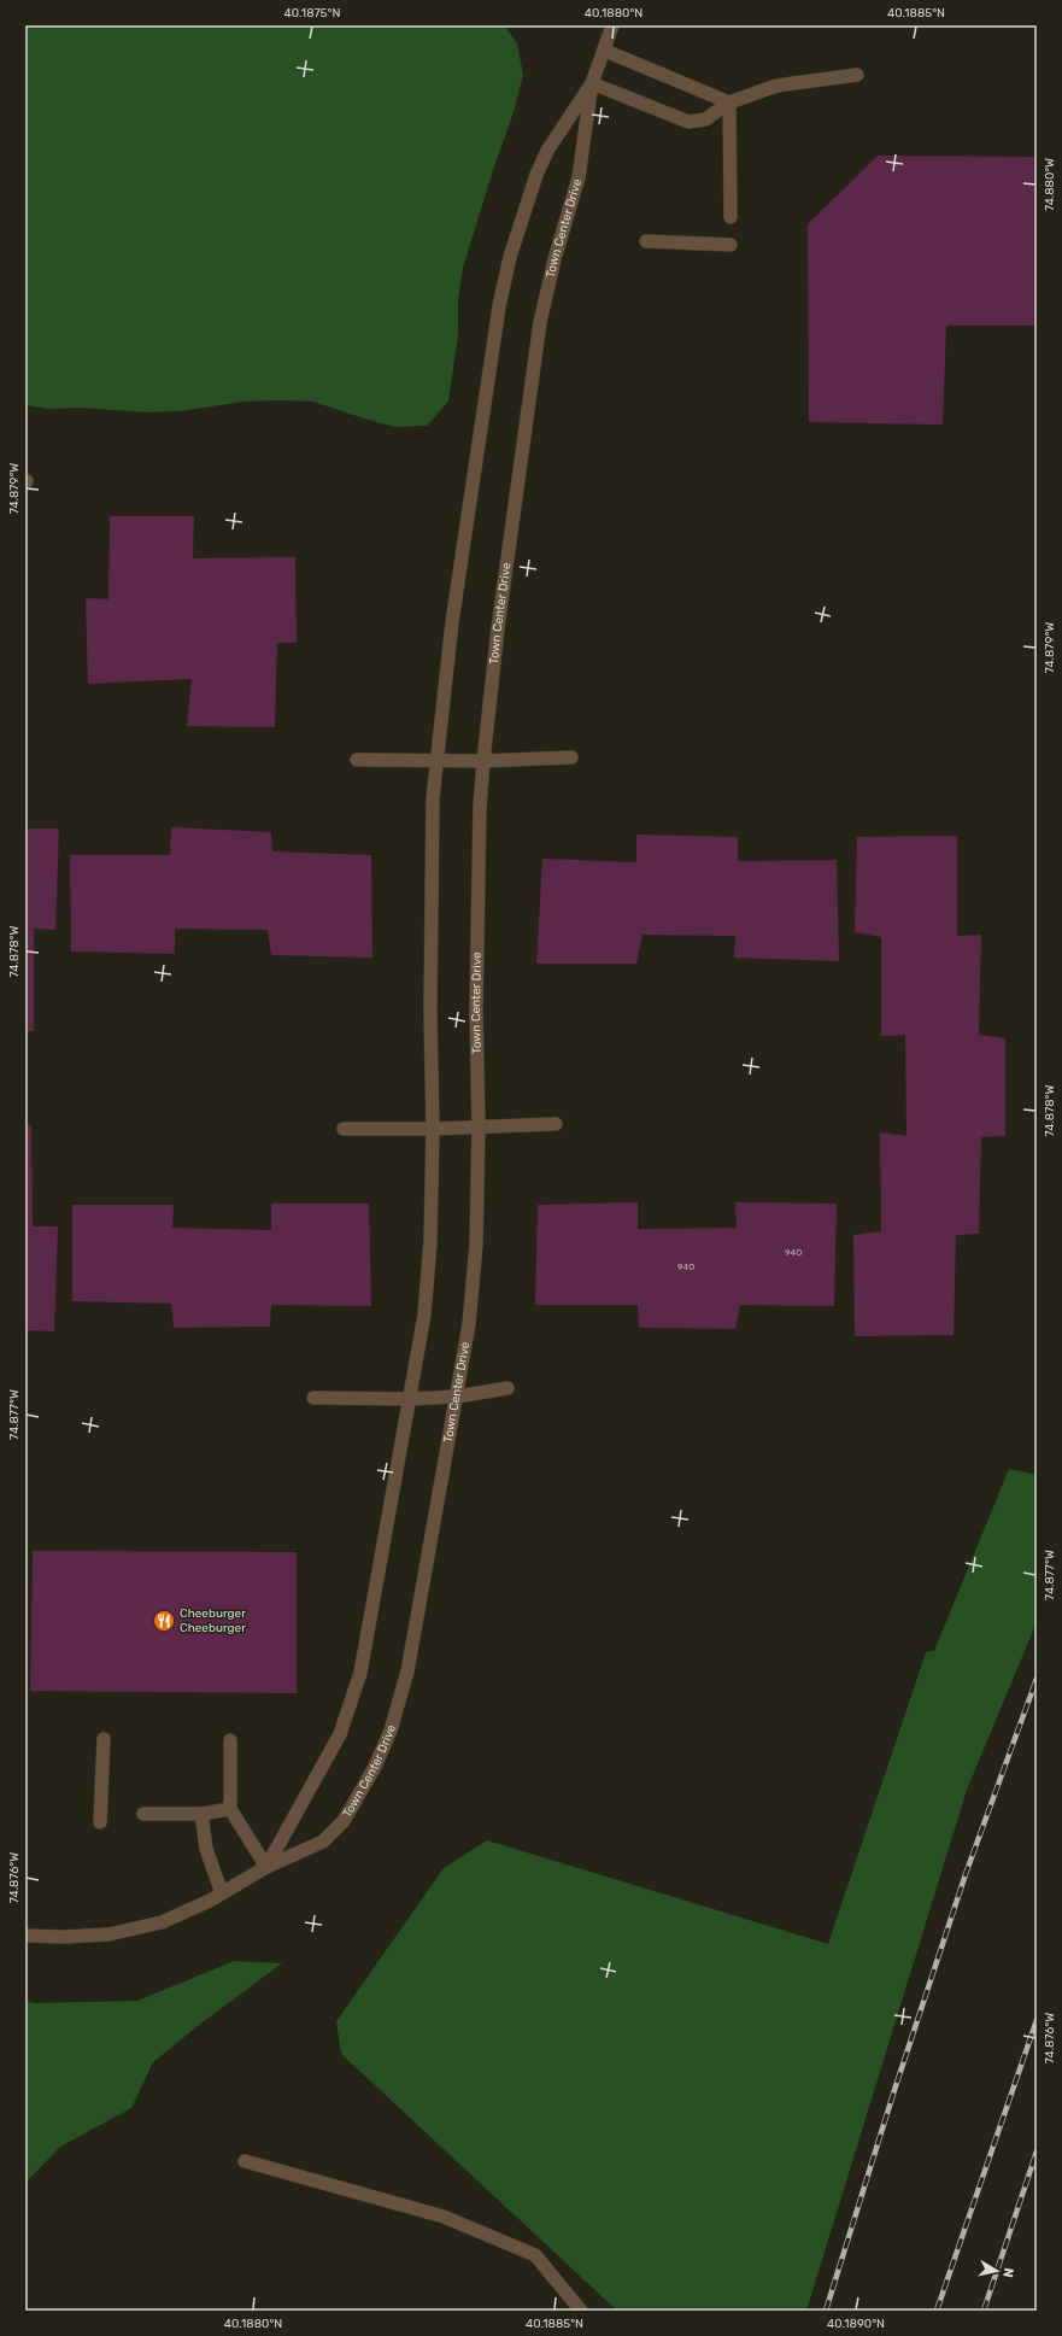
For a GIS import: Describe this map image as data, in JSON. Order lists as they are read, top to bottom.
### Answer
{
  "streets": {
    "street": ["Town Center Drive"]
  },
  "places": {
    "restaurant": ["Cheeburger Cheeburger"]
  },
  "house_numbers": ["940", "940"],
  "north": "right",
  "coordinates": [
    "40.1875°N",
    "40.1880°N",
    "40.1885°N",
    "74.880°W",
    "74.879°W",
    "74.878°W",
    "74.877°W",
    "74.876°W",
    "40.1890°N"
  ]
}
